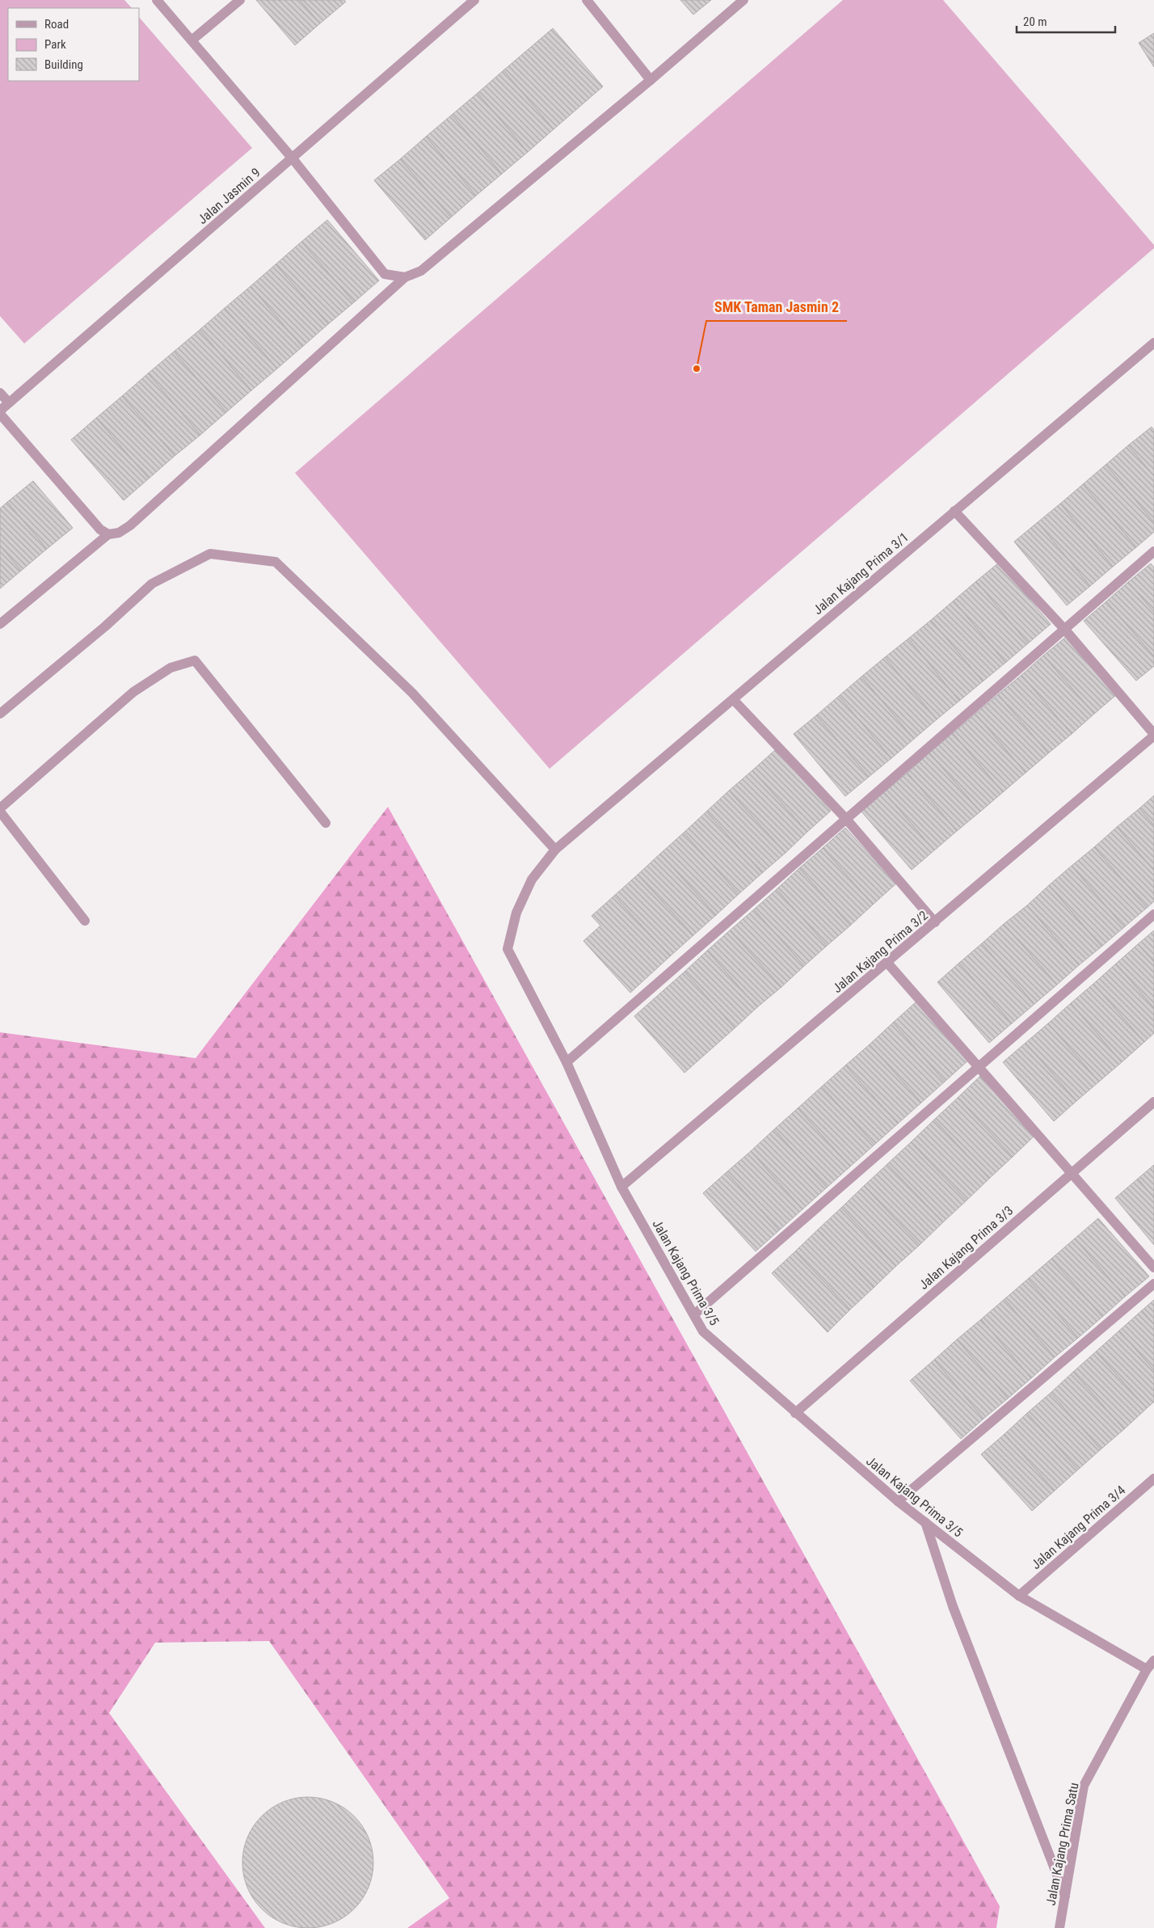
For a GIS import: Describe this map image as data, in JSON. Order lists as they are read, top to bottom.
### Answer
{
  "streets": {
    "street": [
      "Jalan Jasmin 9",
      "Jalan Kajang Prima 3/1",
      "Jalan Kajang Prima 3/2",
      "Jalan Kajang Prima 3/3",
      "Jalan Kajang Prima 3/5",
      "Jalan Kajang Prima 3/4",
      "Jalan Kajang Prima Satu"
    ]
  },
  "crossings": [
    ["Jalan Kajang Prima 3/1", "Jalan Kajang Prima 3/5"],
    ["Jalan Kajang Prima 3/2", "Jalan Kajang Prima 3/5"],
    ["Jalan Kajang Prima 3/3", "Jalan Kajang Prima 3/5"],
    ["Jalan Kajang Prima 3/5", "Jalan Kajang Prima 3/4"],
    ["Jalan Kajang Prima 3/5", "Jalan Kajang Prima Satu"]
  ],
  "places": ["SMK Taman Jasmin 2"],
  "legend": ["Road", "Park", "Building"],
  "scale_bar": "20 m"
}
